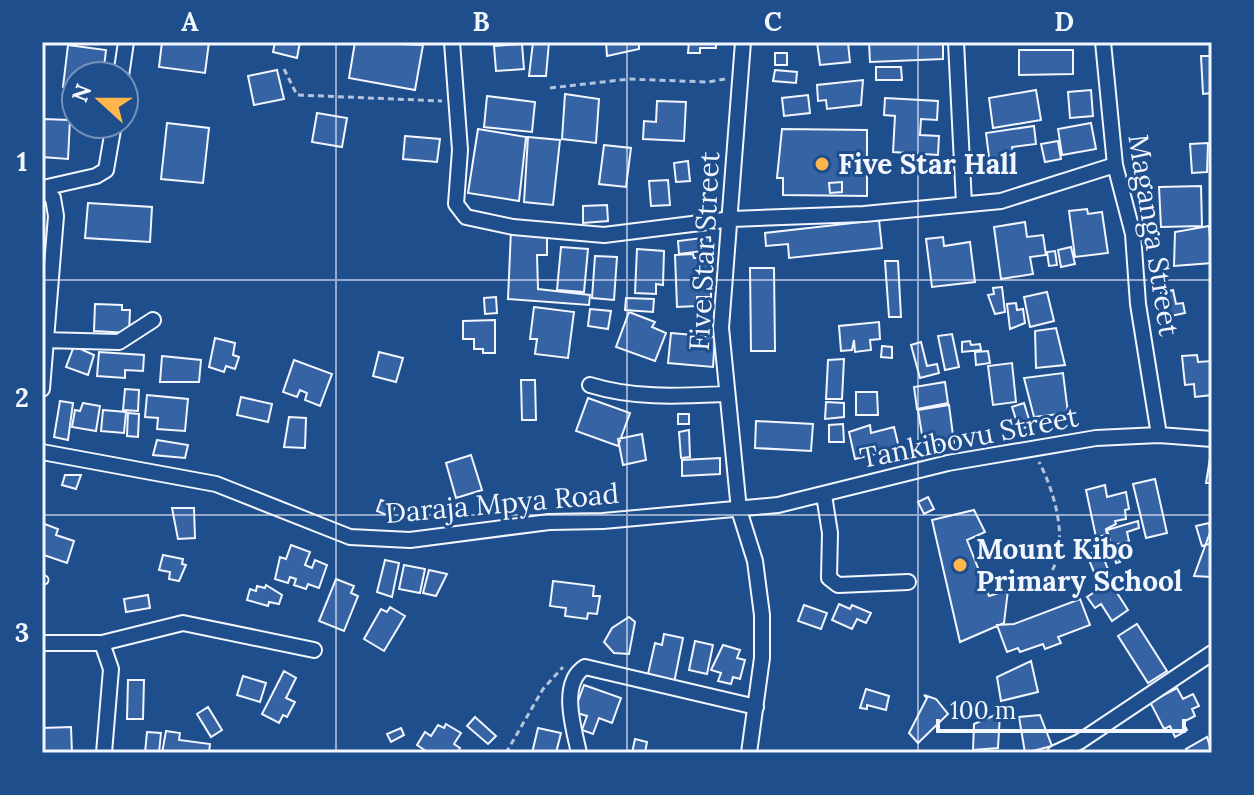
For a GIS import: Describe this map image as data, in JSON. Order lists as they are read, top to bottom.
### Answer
{
  "streets": {
    "street": [
      "Maganga Street",
      "Five Star Street",
      "Tankibovu Street",
      "Daraja Mpya Road"
    ]
  },
  "crossings": [
    ["Maganga Street", "Tankibovu Street"],
    ["Five Star Street", "Tankibovu Street"],
    ["Five Star Street", "Daraja Mpya Road"],
    ["Tankibovu Street", "Daraja Mpya Road"]
  ],
  "places": ["Five Star Hall", "Mount Kibo Primary School"],
  "scale_bar": "100 m",
  "north": "left",
  "grid": {
    "columns": [
      "A",
      "B",
      "C",
      "D"
    ],
    "rows": ["1", "2", "3"]
  }
}
